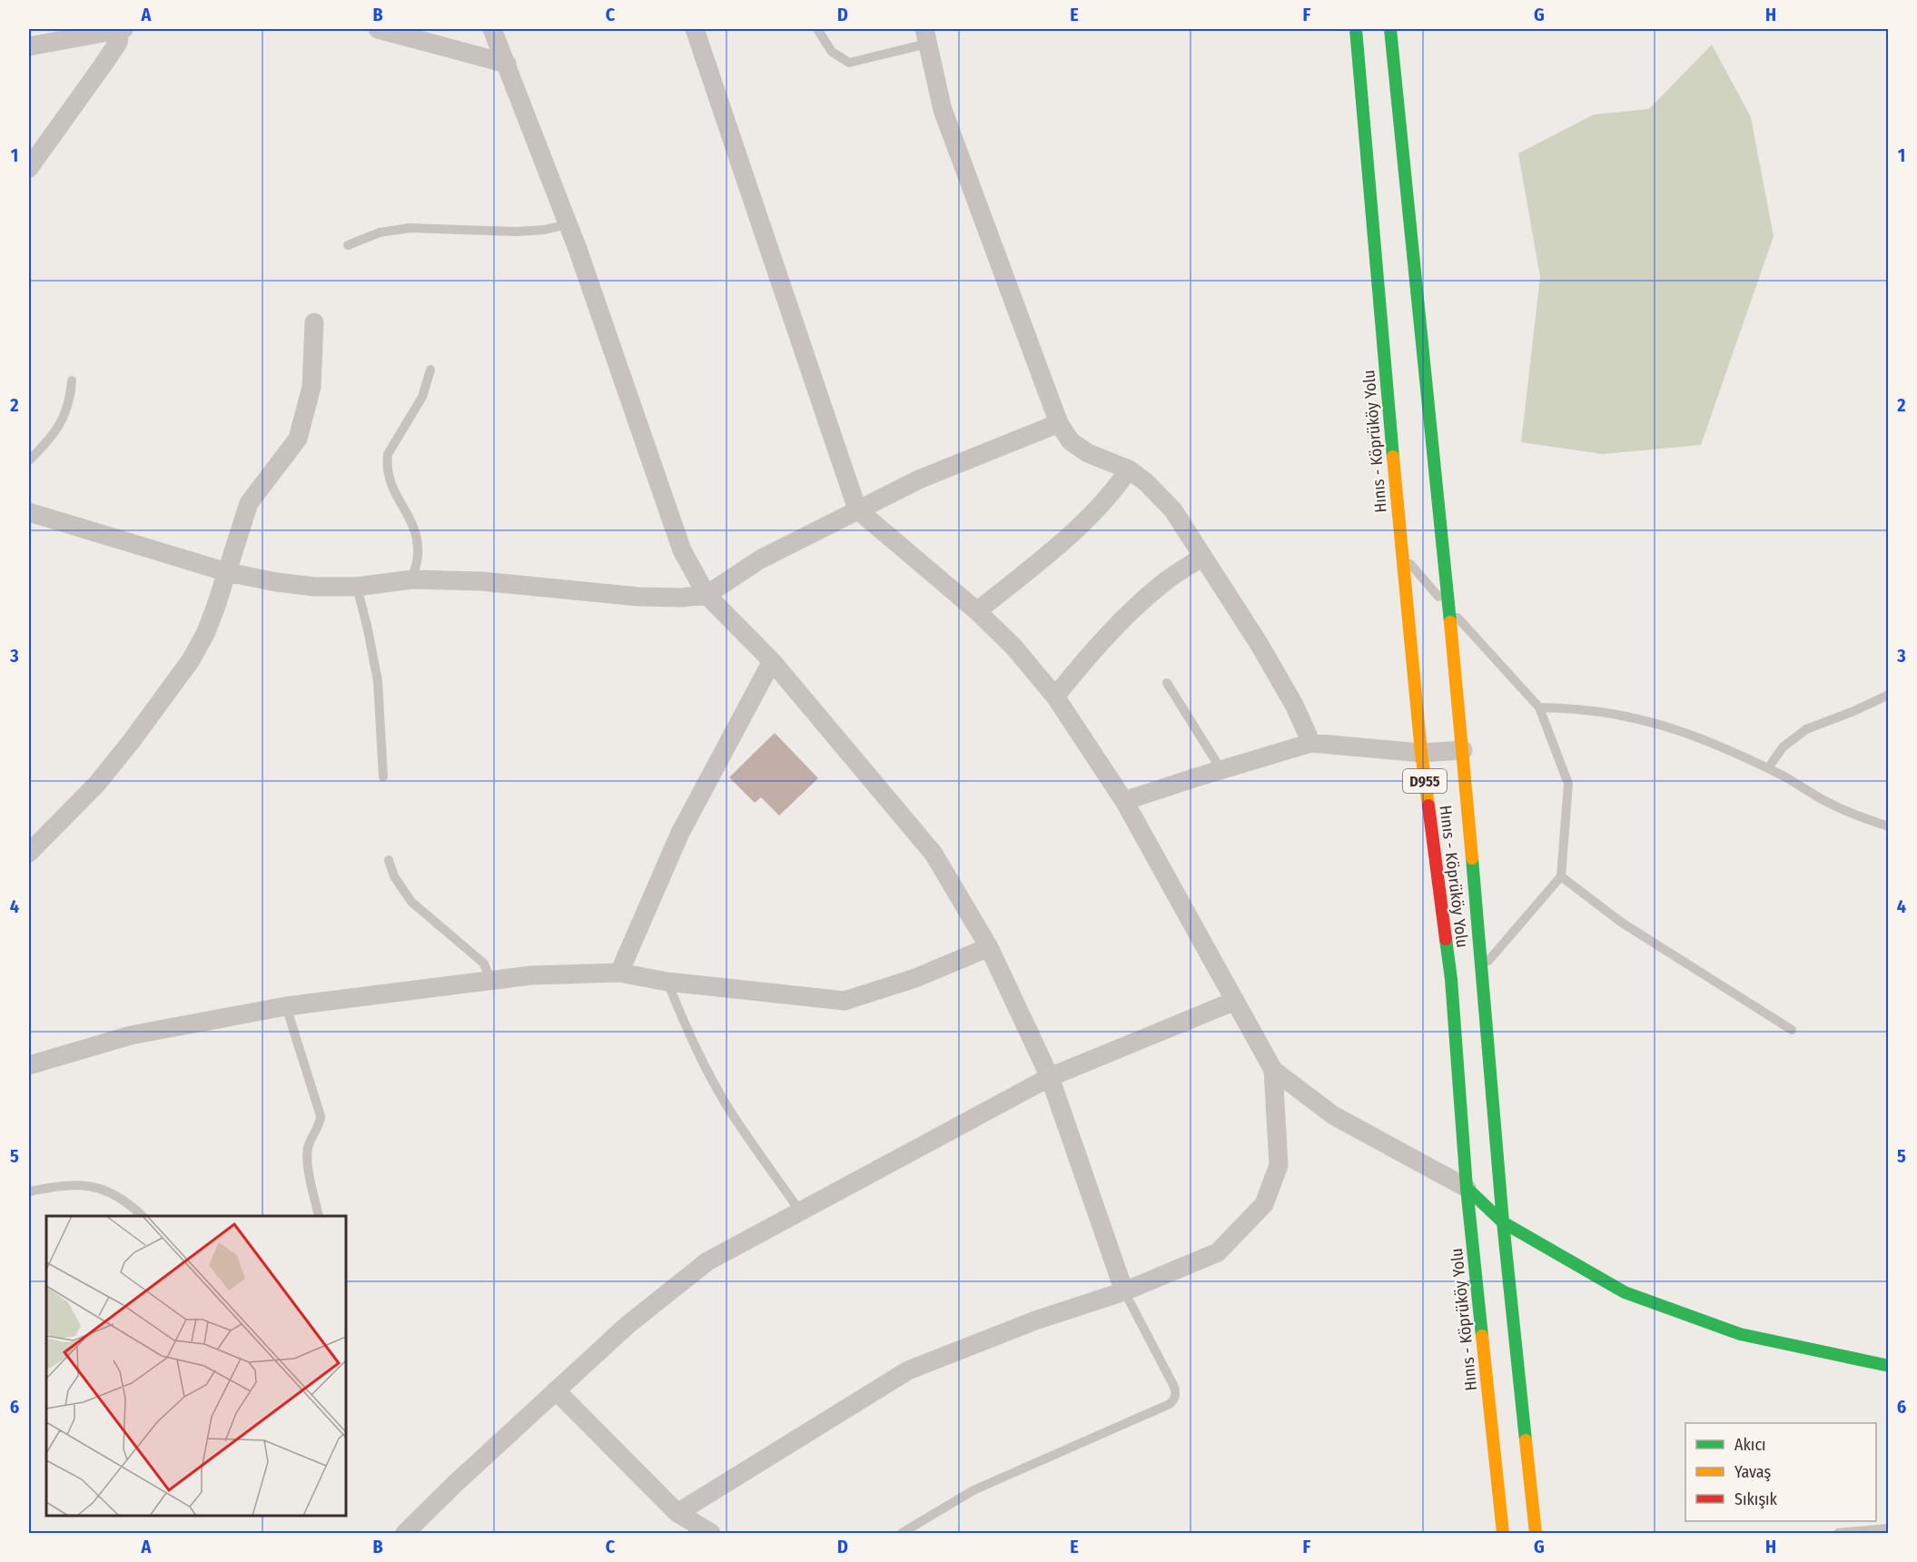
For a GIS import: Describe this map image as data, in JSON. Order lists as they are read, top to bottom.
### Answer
{
  "streets": {
    "main road": ["Hınıs - Köprüköy Yolu", "D955"]
  },
  "legend": ["Akıcı", "Yavaş", "Sıkışık"],
  "grid": {
    "columns": [
      "A",
      "B",
      "C",
      "D",
      "E",
      "F",
      "G",
      "H"
    ],
    "rows": [
      "1",
      "2",
      "3",
      "4",
      "5",
      "6"
    ]
  }
}
